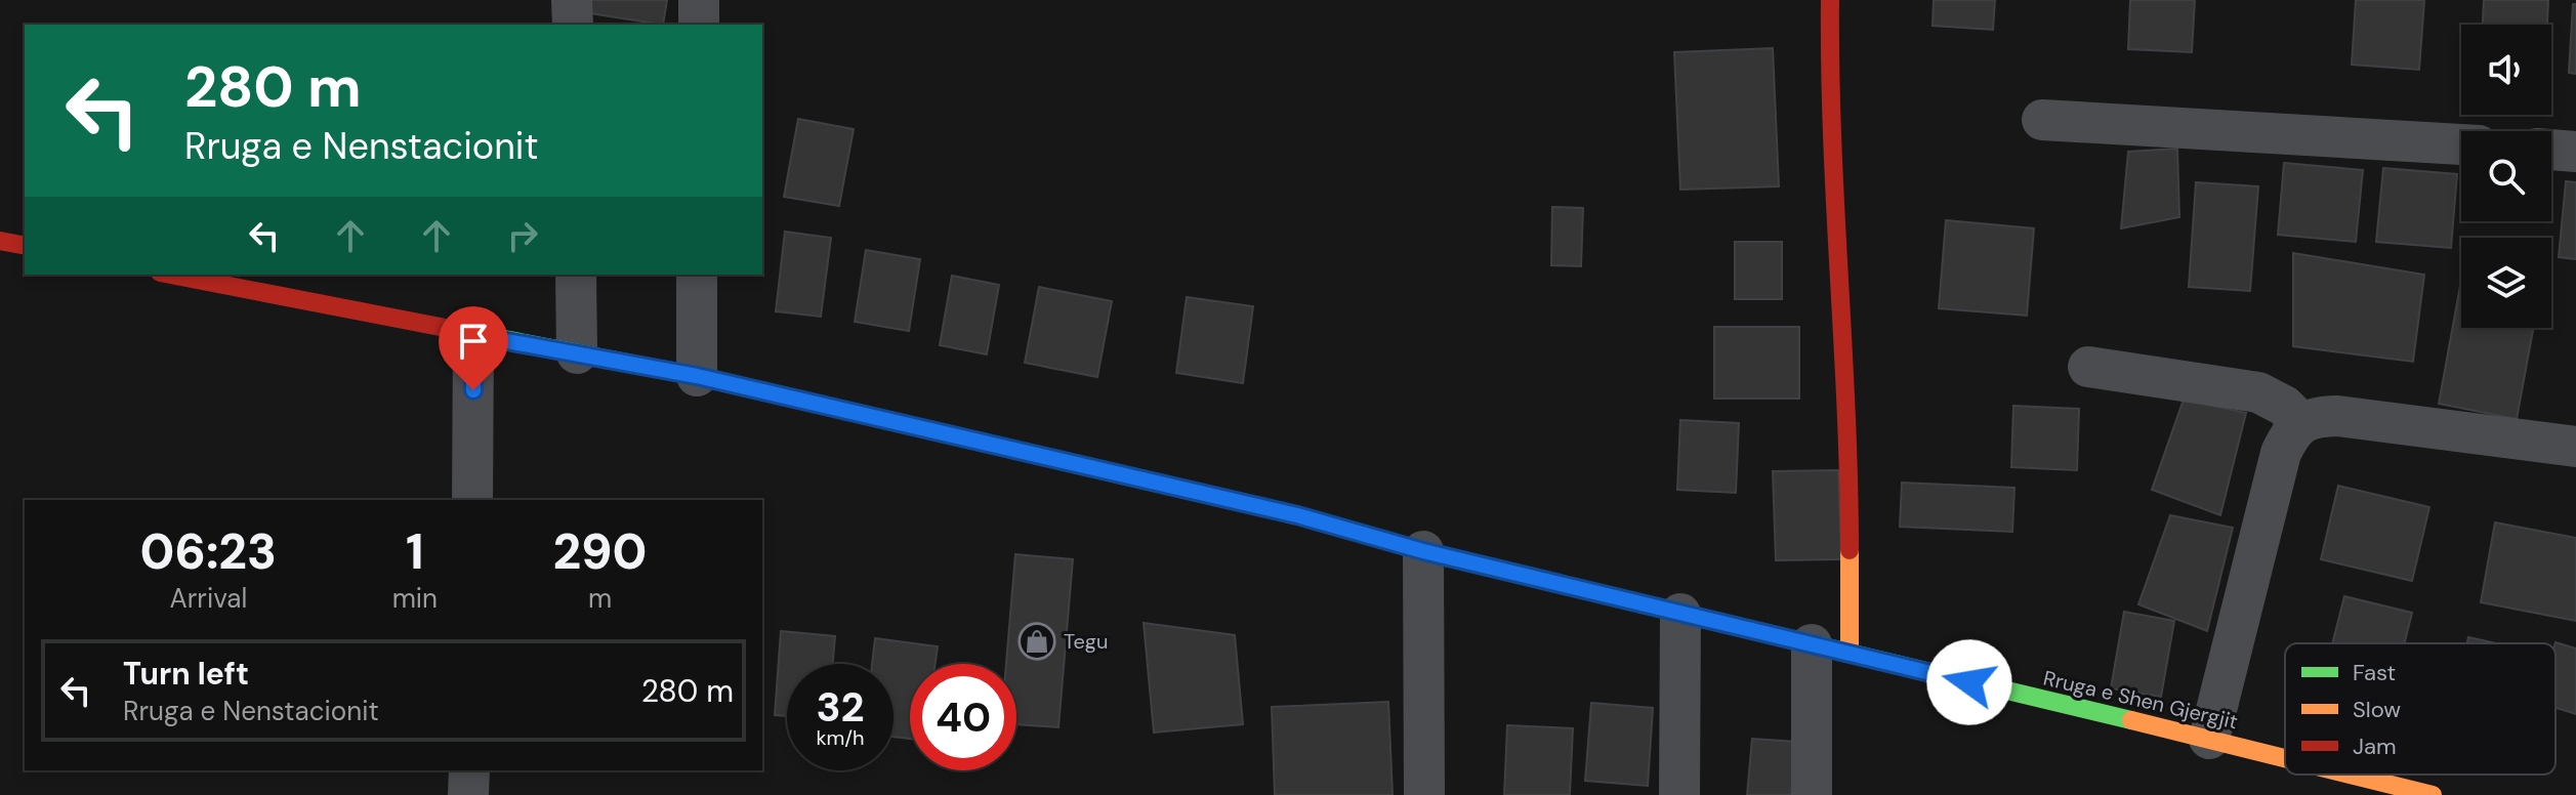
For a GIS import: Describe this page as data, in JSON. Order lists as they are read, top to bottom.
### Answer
{
  "streets": {
    "street": ["Rruga e Shen Gjergjit"]
  },
  "places": {
    "shop": ["Tegu"]
  },
  "legend": ["Fast", "Slow", "Jam"],
  "page": {
    "turn": ["280 m", "Rruga e Nenstacionit"],
    "eta": [
      "06:23",
      "Arrival",
      "1",
      "min",
      "290",
      "m"
    ],
    "list": [
      {
        "name": "Turn left",
        "note": "Rruga e Nenstacionit",
        "value": "280 m"
      }
    ],
    "speed": "32 km/h",
    "limit": "40"
  }
}
